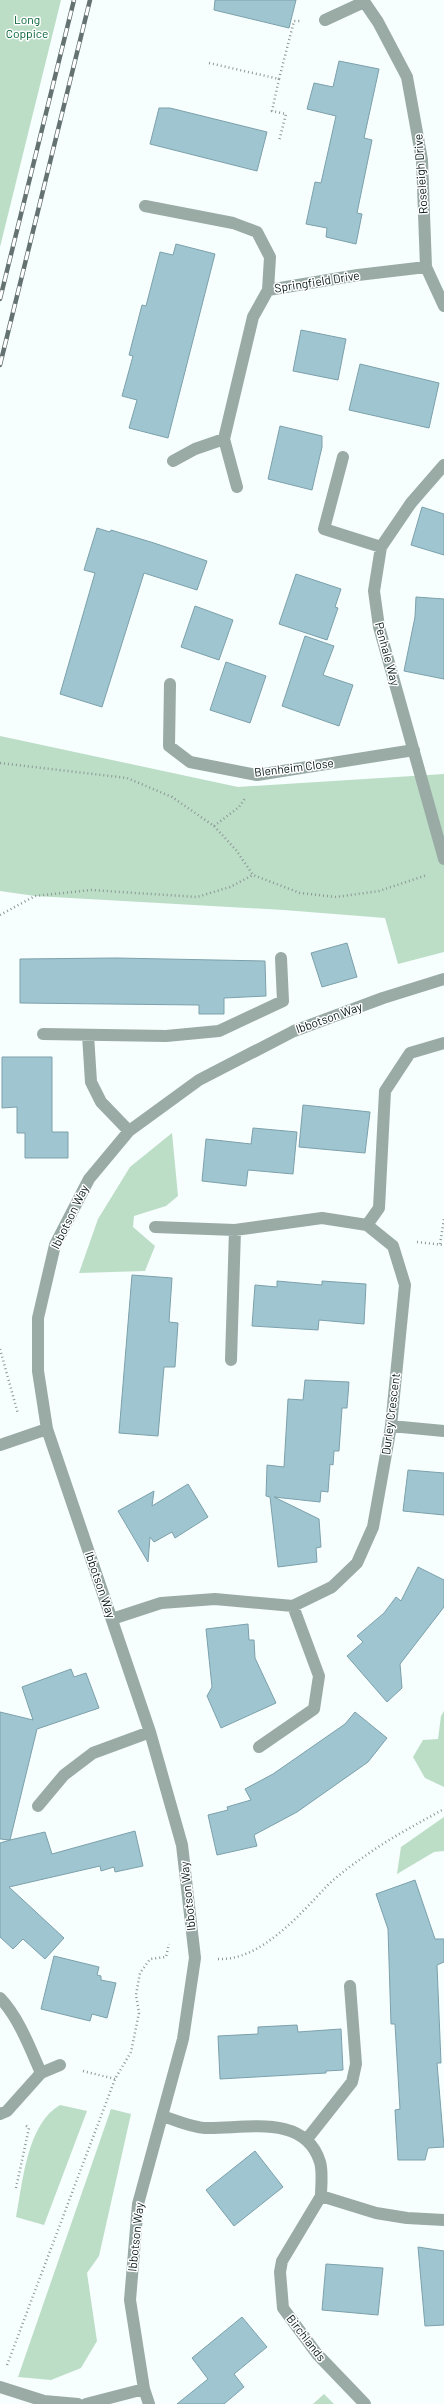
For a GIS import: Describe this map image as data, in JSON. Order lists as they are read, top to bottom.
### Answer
{
  "streets": {
    "street": [
      "Roseleigh Drive",
      "Springfield Drive",
      "Penhale Way",
      "Blenheim Close",
      "Ibbotson Way",
      "Durley Crescent",
      "Birchlands"
    ]
  },
  "crossings": [
    ["Roseleigh Drive", "Springfield Drive"],
    ["Penhale Way", "Blenheim Close"],
    ["Ibbotson Way", "Durley Crescent"]
  ],
  "parks": ["Long Coppice"]
}
